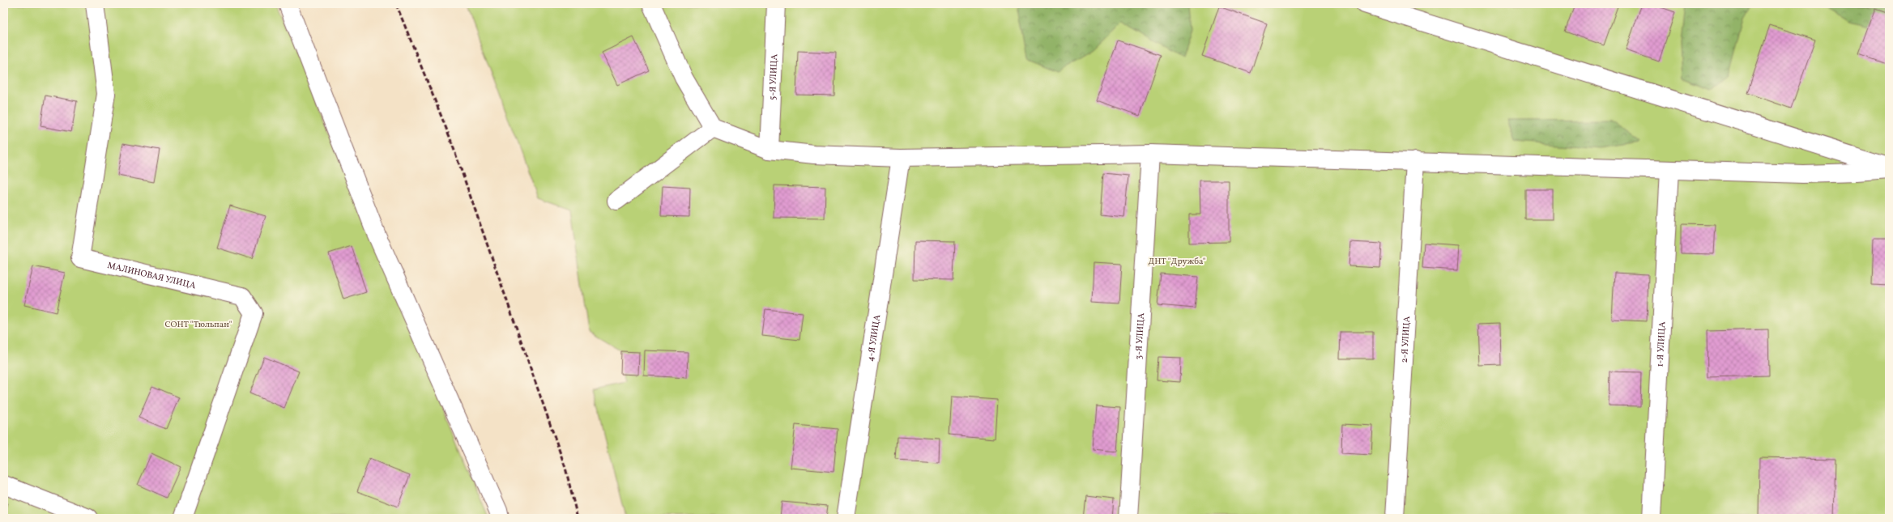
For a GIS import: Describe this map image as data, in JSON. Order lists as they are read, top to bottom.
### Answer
{
  "streets": {
    "street": [
      "5-Я УЛИЦА",
      "МАЛИНОВАЯ УЛИЦА",
      "3-Я УЛИЦА",
      "4-Я УЛИЦА",
      "2-Я УЛИЦА",
      "1-Я УЛИЦА"
    ]
  },
  "parks": ["ДНТ \"Дружба\"", "СОНТ \"Тюльпан\""]
}
